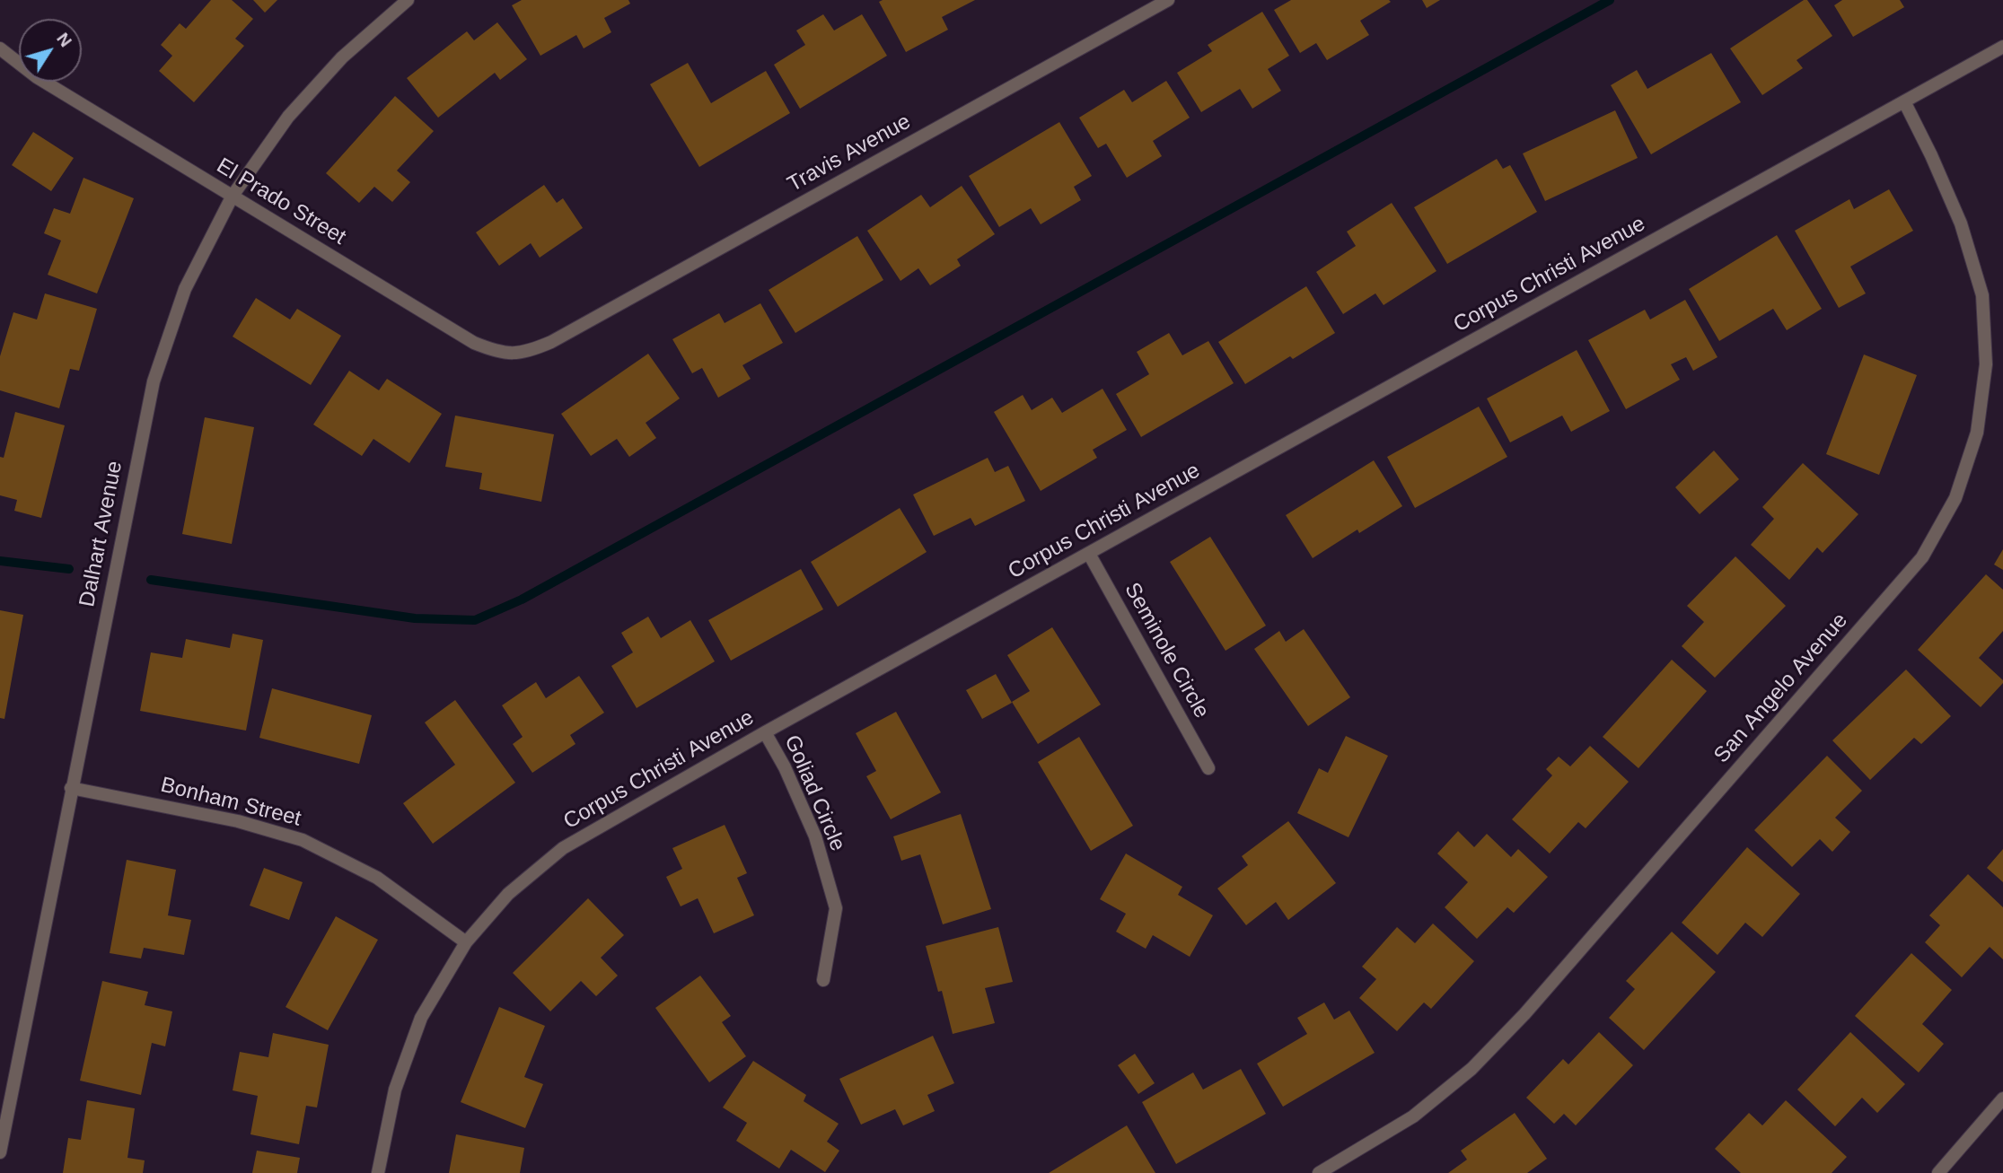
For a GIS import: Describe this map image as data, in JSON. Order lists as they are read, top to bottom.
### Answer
{
  "streets": {
    "street": [
      "Travis Avenue",
      "El Prado Street",
      "Corpus Christi Avenue",
      "Dalhart Avenue",
      "Seminole Circle",
      "San Angelo Avenue",
      "Goliad Circle",
      "Bonham Street"
    ]
  },
  "crossings": [
    ["Travis Avenue", "El Prado Street"],
    ["El Prado Street", "Dalhart Avenue"],
    ["Corpus Christi Avenue", "Seminole Circle"],
    ["Corpus Christi Avenue", "San Angelo Avenue"],
    ["Corpus Christi Avenue", "Goliad Circle"],
    ["Corpus Christi Avenue", "Bonham Street"],
    ["Dalhart Avenue", "Bonham Street"]
  ],
  "north": "top right"
}
